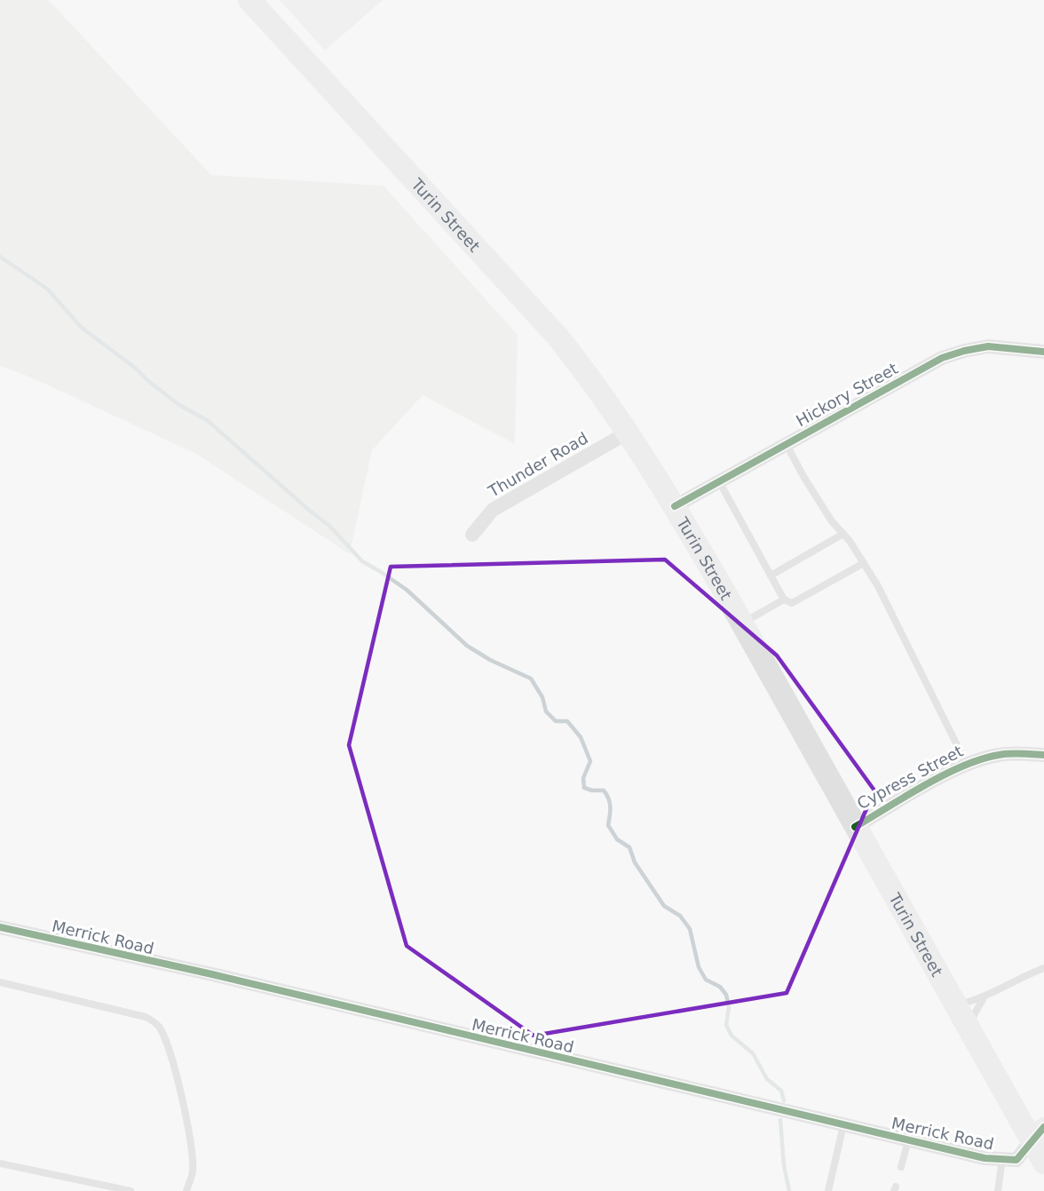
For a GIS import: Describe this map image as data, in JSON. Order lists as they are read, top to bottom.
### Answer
{
  "streets": {
    "main road": ["Turin Street"],
    "street": [
      "Hickory Street",
      "Thunder Road",
      "Cypress Street",
      "Merrick Road"
    ]
  },
  "crossings": [
    ["Turin Street", "Hickory Street"],
    ["Turin Street", "Thunder Road"],
    ["Turin Street", "Cypress Street"],
    ["Turin Street", "Merrick Road"]
  ]
}
